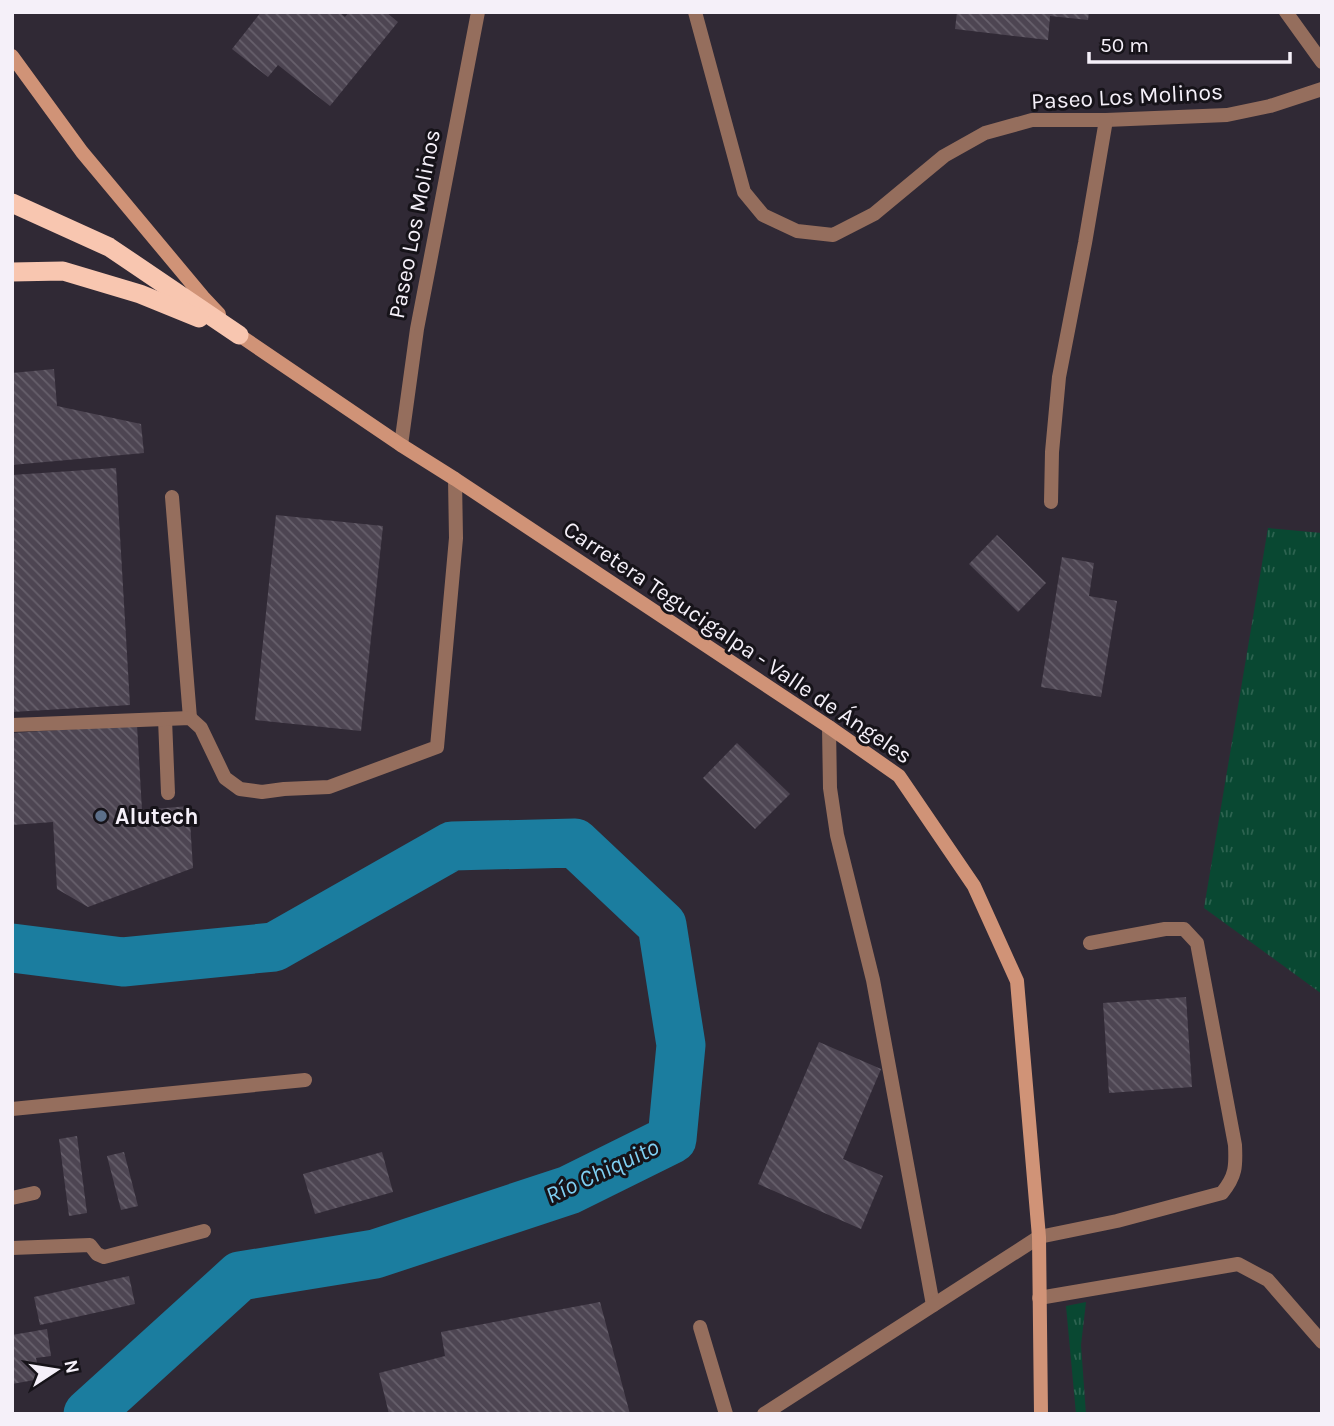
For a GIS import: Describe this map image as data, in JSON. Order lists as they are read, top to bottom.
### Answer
{
  "streets": {
    "main road": ["Carretera Tegucigalpa - Valle de Ángeles"],
    "street": ["Paseo Los Molinos"]
  },
  "crossings": [
    ["Paseo Los Molinos", "Carretera Tegucigalpa - Valle de Ángeles"]
  ],
  "water": ["Río Chiquito"],
  "places": ["Alutech"],
  "scale_bar": "50 m",
  "north": "right"
}
